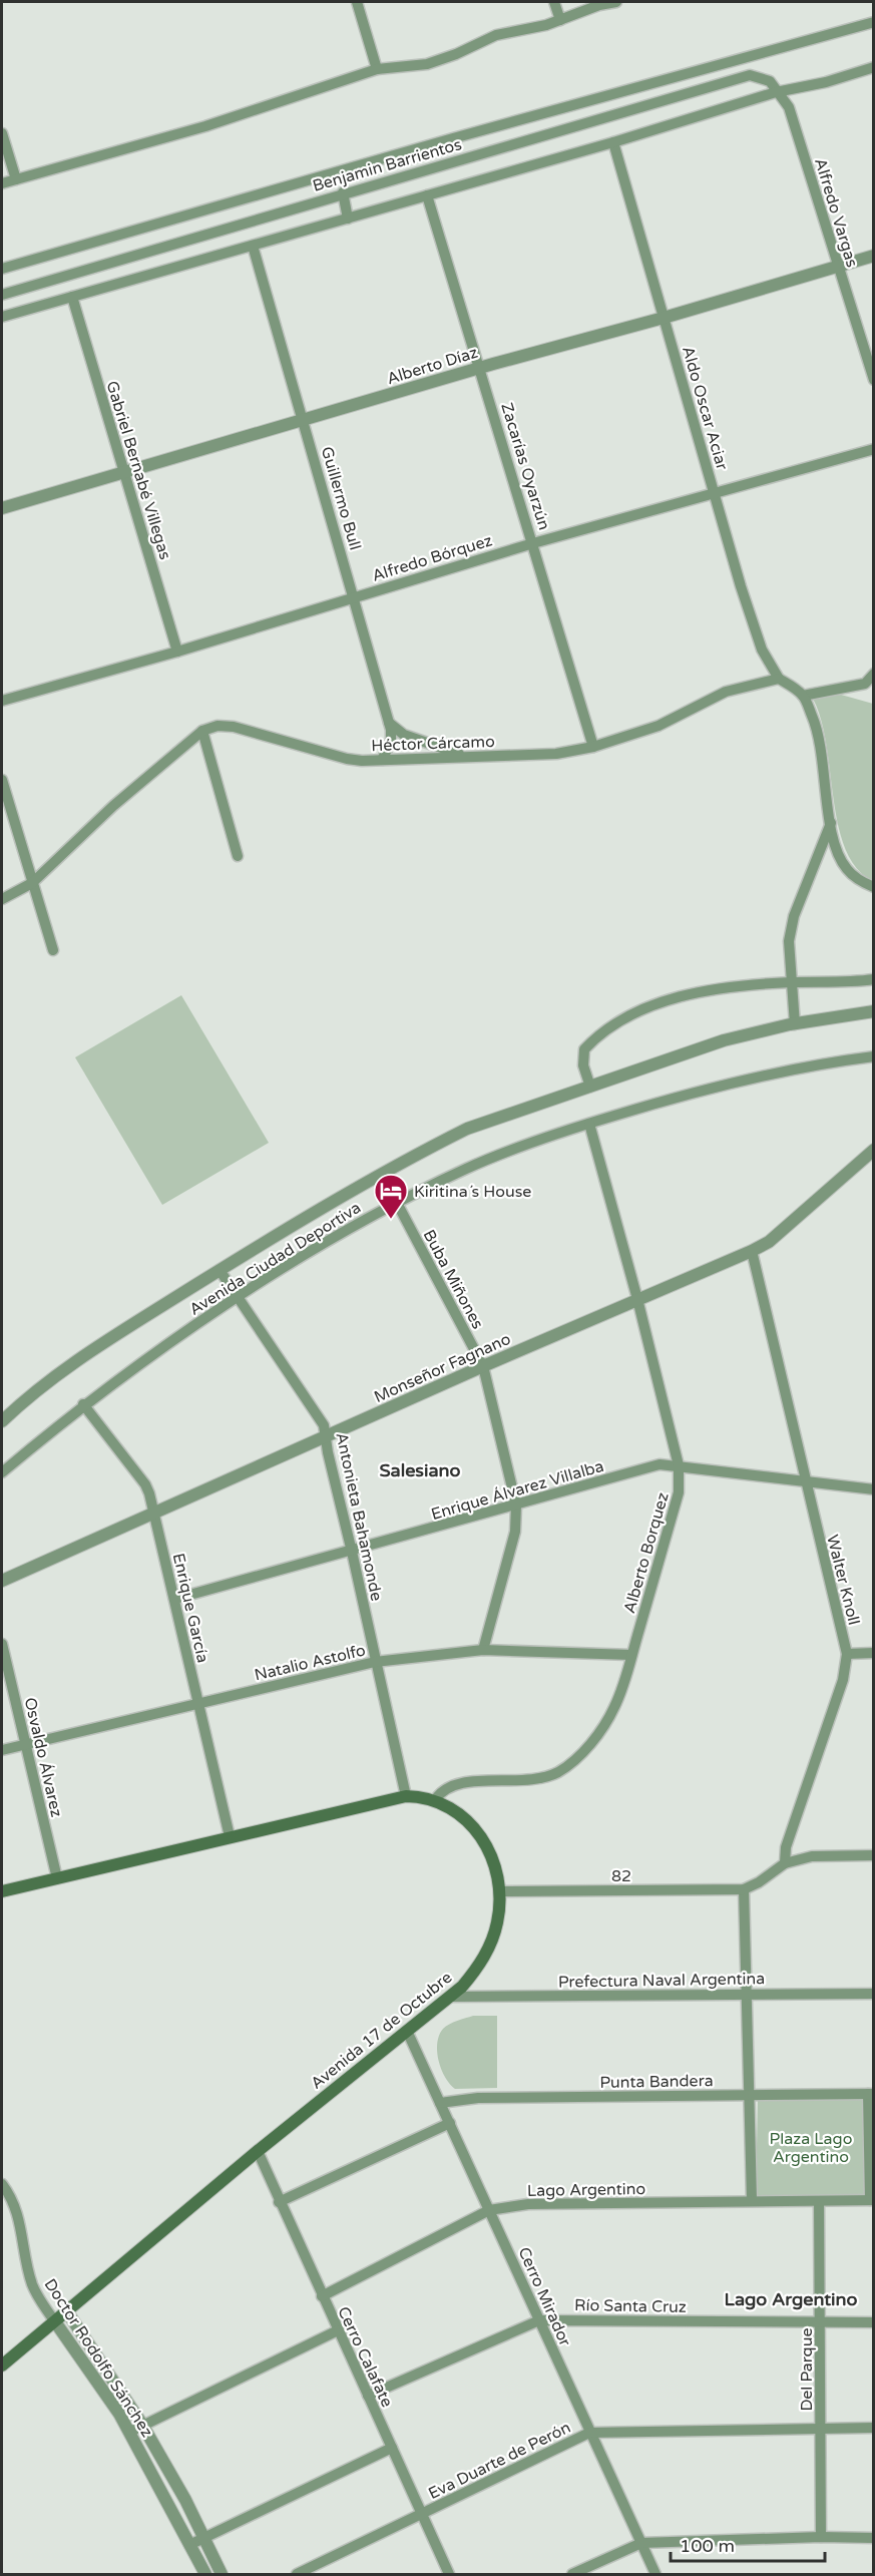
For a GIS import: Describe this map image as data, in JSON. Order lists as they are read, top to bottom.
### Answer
{
  "streets": {
    "main road": ["Avenida 17 de Octubre"],
    "street": [
      "Benjamin Barrientos",
      "Alfredo Vargas",
      "Alberto Díaz",
      "Aldo Oscar Aciar",
      "Zacarías Oyarzún",
      "Gabriel Bernabé Villegas",
      "Guillermo Bull",
      "Alfredo Bórquez",
      "Héctor Cárcamo",
      "Avenida Ciudad Deportiva",
      "Buba Miñones",
      "Monseñor Fagnano",
      "Enrique Álvarez Villalba",
      "Antonieta Bahamonde",
      "Alberto Borquez",
      "Walter Knoll",
      "Enrique García",
      "Natalio Astolfo",
      "Osvaldo Álvarez",
      "82",
      "Prefectura Naval Argentina",
      "Punta Bandera",
      "Lago Argentino",
      "Cerro Mirador",
      "Río Santa Cruz",
      "Cerro Calafate",
      "Doctor Rodolfo Sánchez",
      "Del Parque",
      "Eva Duarte de Perón"
    ]
  },
  "crossings": [
    ["Benjamin Barrientos", "Alfredo Vargas"],
    ["Alfredo Vargas", "Alberto Díaz"],
    ["Alberto Díaz", "Aldo Oscar Aciar"],
    ["Alberto Díaz", "Zacarías Oyarzún"],
    ["Alberto Díaz", "Gabriel Bernabé Villegas"],
    ["Alberto Díaz", "Guillermo Bull"],
    ["Aldo Oscar Aciar", "Alfredo Bórquez"],
    ["Aldo Oscar Aciar", "Héctor Cárcamo"],
    ["Zacarías Oyarzún", "Alfredo Bórquez"],
    ["Zacarías Oyarzún", "Héctor Cárcamo"],
    ["Gabriel Bernabé Villegas", "Alfredo Bórquez"],
    ["Guillermo Bull", "Alfredo Bórquez"],
    ["Guillermo Bull", "Héctor Cárcamo"],
    ["Avenida Ciudad Deportiva", "Buba Miñones"],
    ["Avenida Ciudad Deportiva", "Antonieta Bahamonde"],
    ["Avenida Ciudad Deportiva", "Alberto Borquez"],
    ["Avenida Ciudad Deportiva", "Enrique García"],
    ["Buba Miñones", "Monseñor Fagnano"],
    ["Buba Miñones", "Enrique Álvarez Villalba"],
    ["Buba Miñones", "Natalio Astolfo"],
    ["Monseñor Fagnano", "Antonieta Bahamonde"],
    ["Monseñor Fagnano", "Alberto Borquez"],
    ["Monseñor Fagnano", "Walter Knoll"],
    ["Monseñor Fagnano", "Enrique García"],
    ["Enrique Álvarez Villalba", "Antonieta Bahamonde"],
    ["Enrique Álvarez Villalba", "Alberto Borquez"],
    ["Enrique Álvarez Villalba", "Walter Knoll"],
    ["Enrique Álvarez Villalba", "Enrique García"],
    ["Antonieta Bahamonde", "Natalio Astolfo"],
    ["Antonieta Bahamonde", "Avenida 17 de Octubre"],
    ["Alberto Borquez", "Natalio Astolfo"],
    ["Alberto Borquez", "Avenida 17 de Octubre"],
    ["Enrique García", "Natalio Astolfo"],
    ["Enrique García", "Avenida 17 de Octubre"],
    ["Natalio Astolfo", "Osvaldo Álvarez"],
    ["Osvaldo Álvarez", "Avenida 17 de Octubre"],
    ["82", "Avenida 17 de Octubre"],
    ["Prefectura Naval Argentina", "Avenida 17 de Octubre"],
    ["Avenida 17 de Octubre", "Cerro Mirador"],
    ["Avenida 17 de Octubre", "Cerro Calafate"],
    ["Avenida 17 de Octubre", "Doctor Rodolfo Sánchez"],
    ["Punta Bandera", "Cerro Mirador"],
    ["Lago Argentino", "Cerro Mirador"],
    ["Lago Argentino", "Cerro Calafate"],
    ["Lago Argentino", "Del Parque"],
    ["Cerro Mirador", "Río Santa Cruz"],
    ["Cerro Mirador", "Eva Duarte de Perón"],
    ["Río Santa Cruz", "Cerro Calafate"],
    ["Río Santa Cruz", "Del Parque"],
    ["Cerro Calafate", "Eva Duarte de Perón"],
    ["Del Parque", "Eva Duarte de Perón"]
  ],
  "districts": ["Salesiano", "Lago Argentino"],
  "parks": ["Plaza Lago Argentino"],
  "places": {
    "hotel": ["Kiritina´s House"]
  },
  "scale_bar": "100 m"
}
